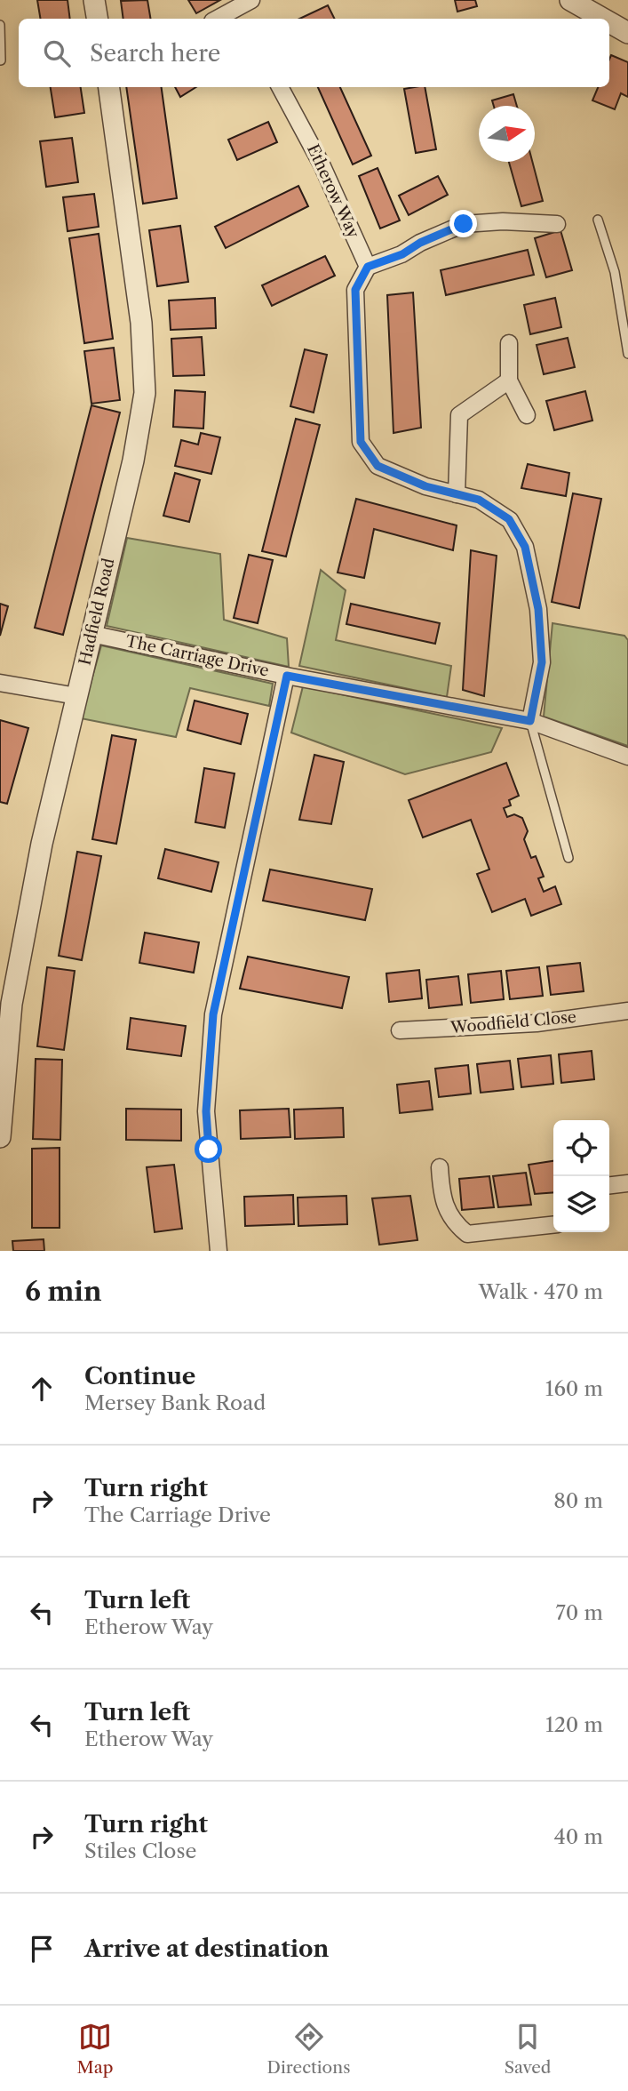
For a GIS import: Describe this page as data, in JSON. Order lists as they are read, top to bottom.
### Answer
{
  "streets": {
    "street": [
      "Etherow Way",
      "Hadfield Road",
      "The Carriage Drive",
      "Woodfield Close"
    ]
  },
  "crossings": [
    ["Hadfield Road", "The Carriage Drive"]
  ],
  "north": "right",
  "page": {
    "search": "Search here",
    "heading": ["6 min", "Walk · 470 m"],
    "list": [
      ["Continue", "Mersey Bank Road", "160 m"],
      ["Turn right", "The Carriage Drive", "80 m"],
      ["Turn left", "Etherow Way", "70 m"],
      ["Turn left", "Etherow Way", "120 m"],
      ["Turn right", "Stiles Close", "40 m"],
      "Arrive at destination"
    ],
    "nav": ["Map", "Directions", "Saved"]
  }
}
